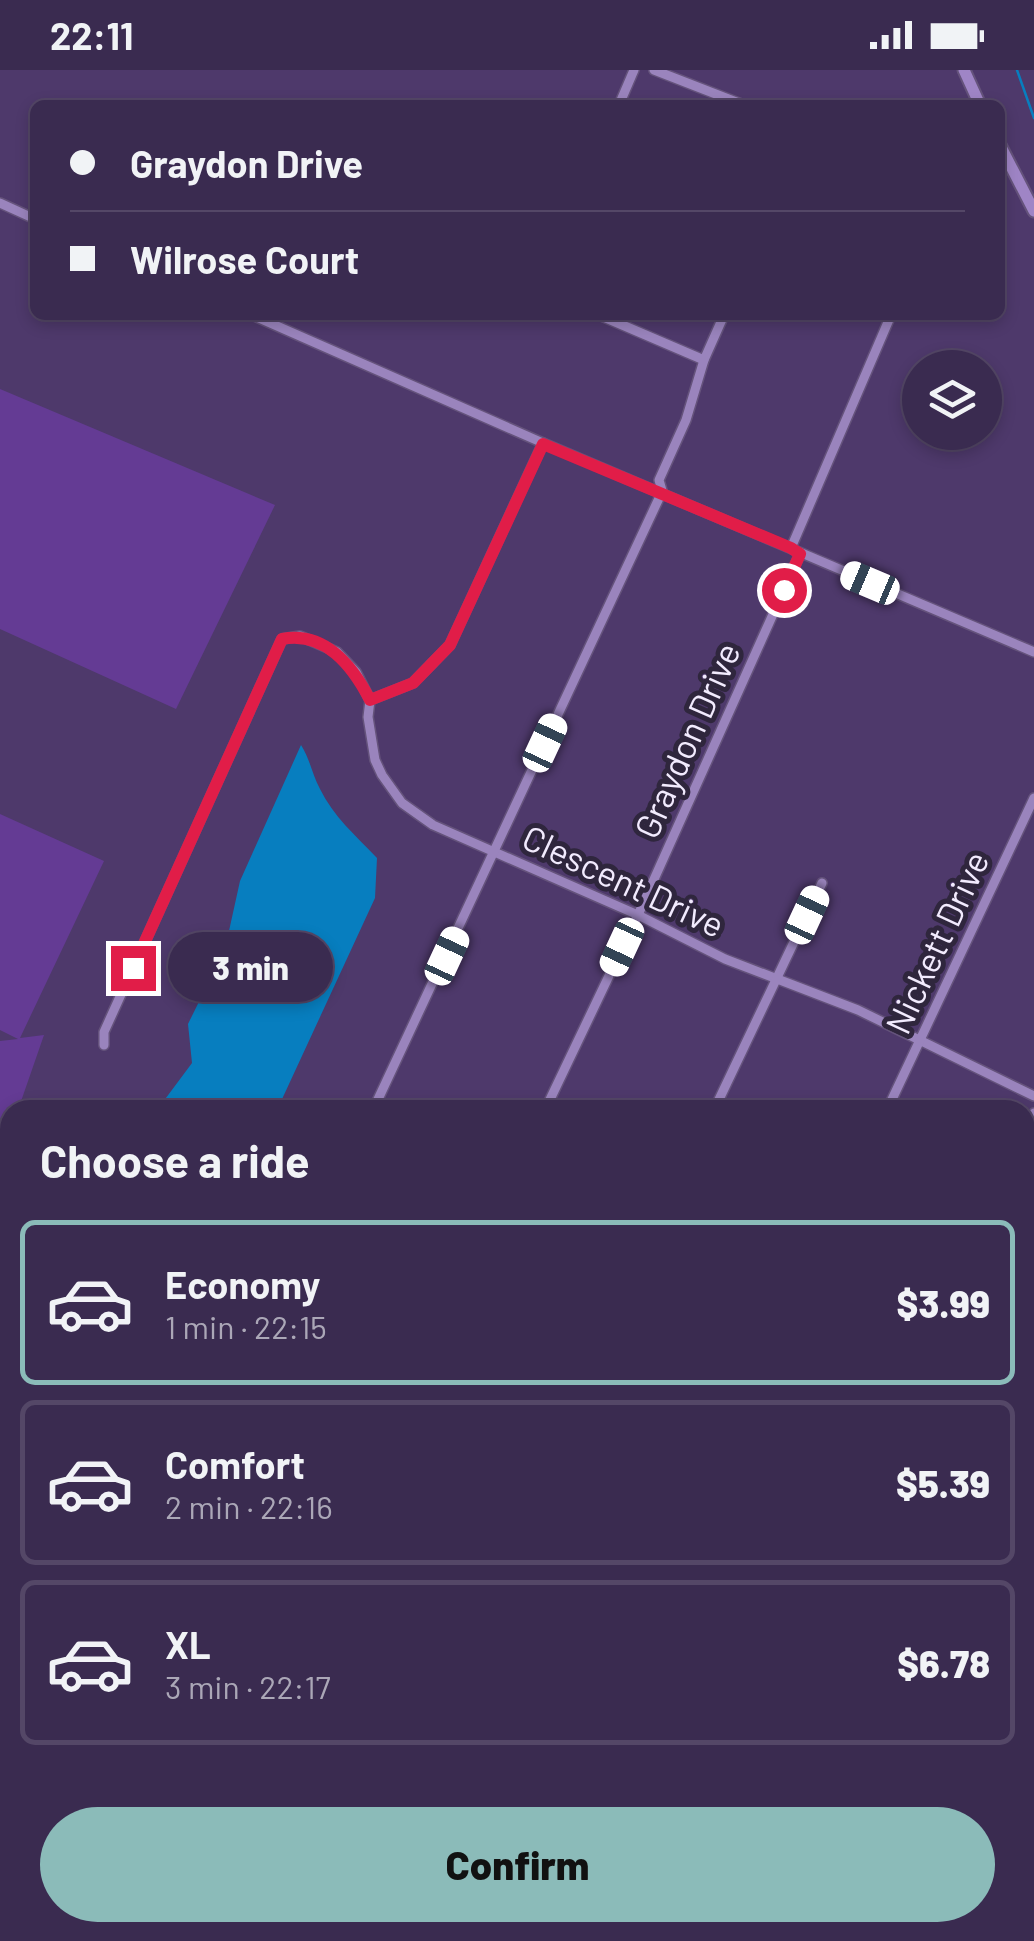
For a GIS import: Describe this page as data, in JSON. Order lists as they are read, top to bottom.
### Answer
{
  "streets": {
    "street": ["Graydon Drive", "Clescent Drive", "Nickett Drive"]
  },
  "crossings": [
    ["Graydon Drive", "Clescent Drive"],
    ["Clescent Drive", "Nickett Drive"]
  ],
  "page": {
    "status": "22:11",
    "banner": ["Graydon Drive", "Wilrose Court"],
    "bubble": "3 min",
    "heading": "Choose a ride",
    "list": [
      {
        "name": "Economy",
        "note": "1 min · 22:15",
        "value": "$3.99"
      },
      {
        "name": "Comfort",
        "note": "2 min · 22:16",
        "value": "$5.39"
      },
      {
        "name": "XL",
        "note": "3 min · 22:17",
        "value": "$6.78"
      }
    ],
    "buttons": "Confirm"
  }
}
